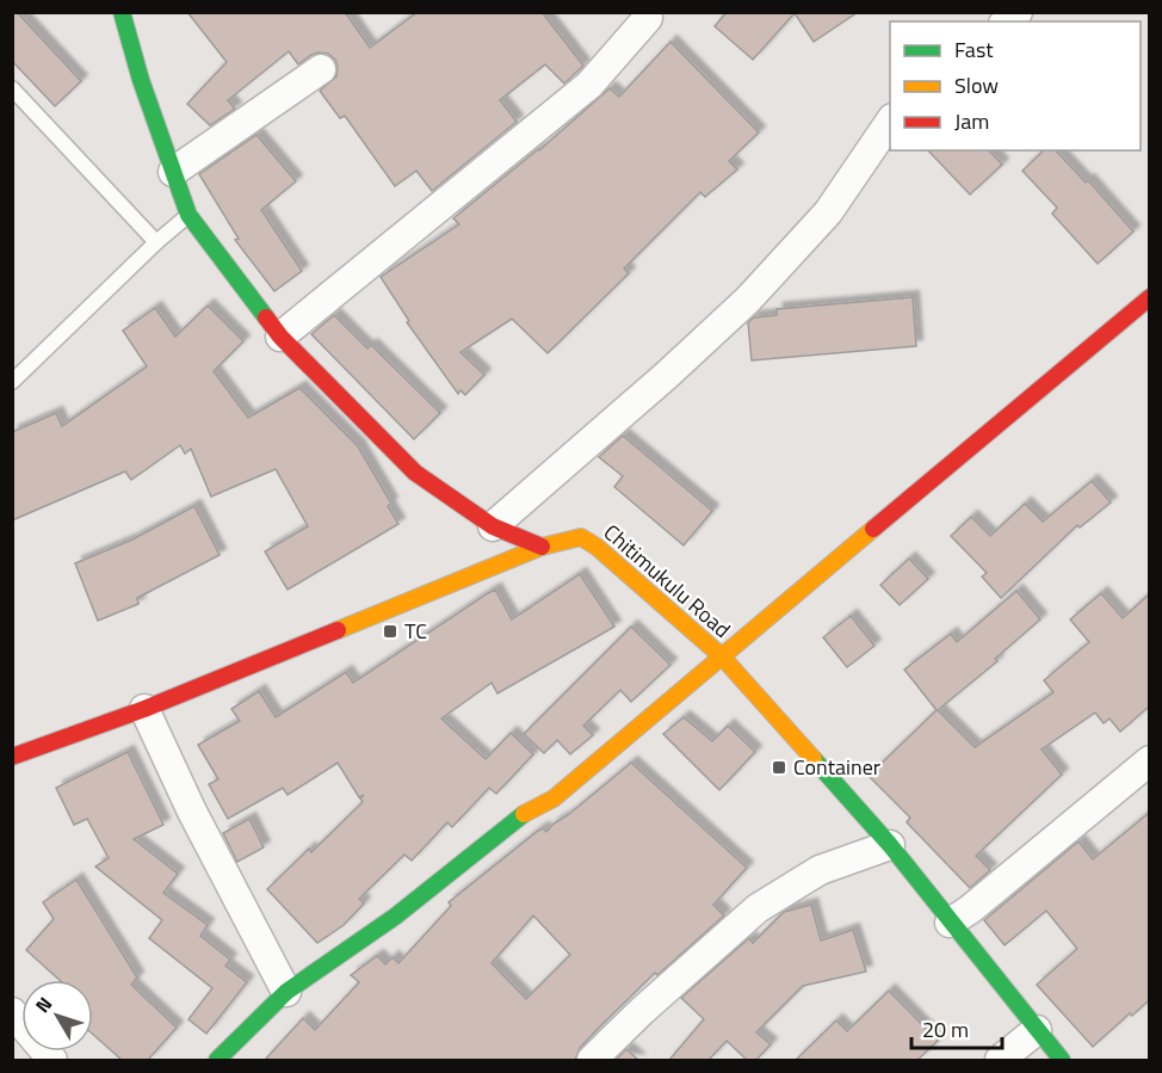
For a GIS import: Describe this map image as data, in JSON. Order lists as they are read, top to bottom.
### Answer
{
  "streets": {
    "street": ["Chitimukulu Road"]
  },
  "places": {
    "transit": ["TC", "Container"]
  },
  "legend": ["Fast", "Slow", "Jam"],
  "scale_bar": "20 m",
  "north": "top left"
}
